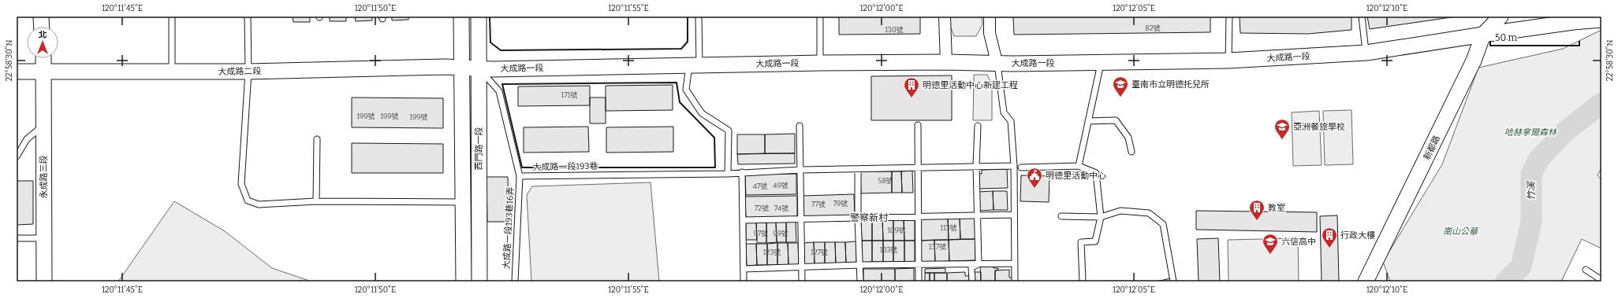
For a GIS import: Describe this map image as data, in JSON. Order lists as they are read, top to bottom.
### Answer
{
  "streets": {
    "street": [
      "大成路一段",
      "大成路二段",
      "新都路",
      "西門路一段",
      "永成路三段"
    ],
    "lane": ["大成路一段193巷", "大成路一段193巷16弄"]
  },
  "crossings": [
    ["大成路一段", "大成路二段"],
    ["大成路一段", "新都路"],
    ["大成路一段", "西門路一段"],
    ["大成路二段", "西門路一段"],
    ["大成路二段", "永成路三段"],
    ["大成路一段193巷", "大成路一段193巷16弄"]
  ],
  "districts": ["警察新村"],
  "water": ["竹溪"],
  "parks": ["哈赫拿爾森林", "南山公墓"],
  "places": {
    "school or university": ["臺南市立明德托兒所", "亞洲餐旅學校", "六信高中"],
    "building": ["明德里活動中心新建工程", "教室", "行政大樓"],
    "public building": ["明德里活動中心"]
  },
  "house_numbers": [
    "82號",
    "130號",
    "171號",
    "199號",
    "199號",
    "199號",
    "58號",
    "49號",
    "47號",
    "79號",
    "77號",
    "72號",
    "74號",
    "113號",
    "109號",
    "97號",
    "99號",
    "137號",
    "133號",
    "123號",
    "127號"
  ],
  "scale_bar": "50 m",
  "north": "top",
  "coordinates": [
    "120°11'45\"E",
    "120°11'50\"E",
    "120°11'55\"E",
    "120°12'00\"E",
    "120°12'05\"E",
    "120°12'10\"E",
    "22°58'30\"N"
  ]
}
